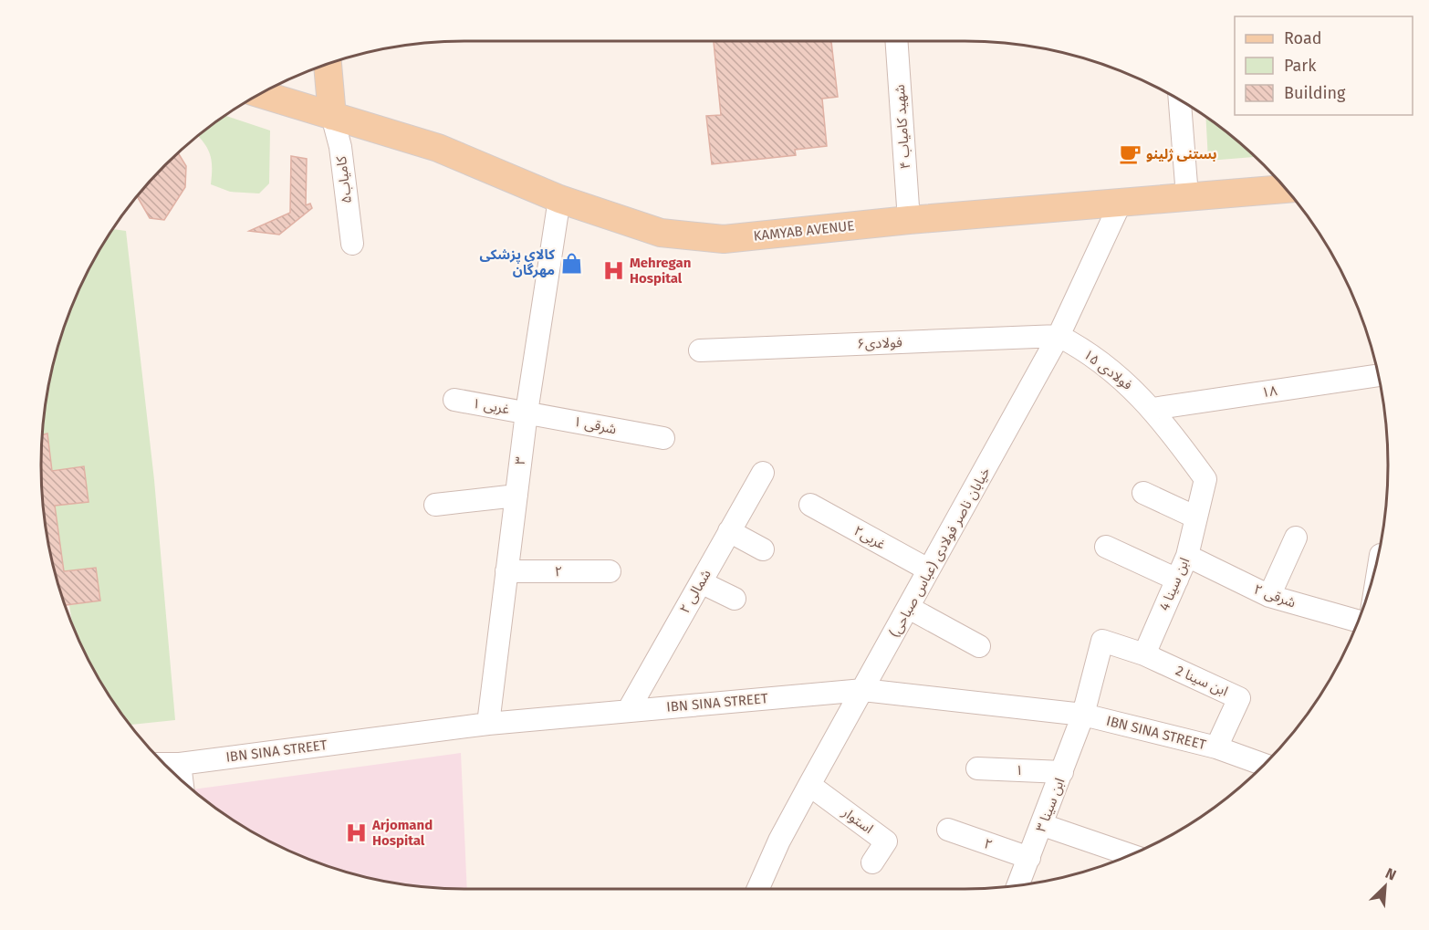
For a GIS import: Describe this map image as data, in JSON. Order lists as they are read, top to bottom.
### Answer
{
  "streets": {
    "main road": ["KAMYAB AVENUE"],
    "street": [
      "شهید کامیاب ۴",
      "کامیاب۵",
      "فولادی۶",
      "فولادی ۱۵",
      "۱۸",
      "۱ غربی",
      "۱ شرقی",
      "۳",
      "غربی۲",
      "خیابان ناصر فولادی (عباس صباحی)",
      "۲",
      "ابن سینا 4",
      "۲ شمالی",
      "۲ شرقی",
      "ابن سینا 2",
      "IBN SINA STREET",
      "۱",
      "ابن سینا ۳",
      "استوار"
    ]
  },
  "crossings": [
    ["شهید کامیاب ۴", "KAMYAB AVENUE"],
    ["کامیاب۵", "KAMYAB AVENUE"],
    ["KAMYAB AVENUE", "۳"],
    ["KAMYAB AVENUE", "خیابان ناصر فولادی (عباس صباحی)"],
    ["فولادی۶", "فولادی ۱۵"],
    ["فولادی۶", "خیابان ناصر فولادی (عباس صباحی)"],
    ["فولادی ۱۵", "۱۸"],
    ["فولادی ۱۵", "خیابان ناصر فولادی (عباس صباحی)"],
    ["فولادی ۱۵", "ابن سینا 4"],
    ["۱۸", "ابن سینا 4"],
    ["۱ غربی", "۱ شرقی"],
    ["۱ غربی", "۳"],
    ["۱ شرقی", "۳"],
    ["۳", "۲"],
    ["۳", "IBN SINA STREET"],
    ["غربی۲", "خیابان ناصر فولادی (عباس صباحی)"],
    ["خیابان ناصر فولادی (عباس صباحی)", "IBN SINA STREET"],
    ["خیابان ناصر فولادی (عباس صباحی)", "استوار"],
    ["۲", "ابن سینا ۳"],
    ["ابن سینا 4", "۲ شرقی"],
    ["ابن سینا 4", "ابن سینا 2"],
    ["۲ شمالی", "IBN SINA STREET"],
    ["ابن سینا 2", "IBN SINA STREET"],
    ["IBN SINA STREET", "ابن سینا ۳"],
    ["۱", "ابن سینا ۳"]
  ],
  "places": {
    "cafe": ["بستنی ژلینو"],
    "shop": ["کالای پزشکی مهرگان"],
    "hospital": ["Mehregan Hospital", "Arjomand Hospital"]
  },
  "legend": ["Road", "Park", "Building"],
  "north": "top right"
}
